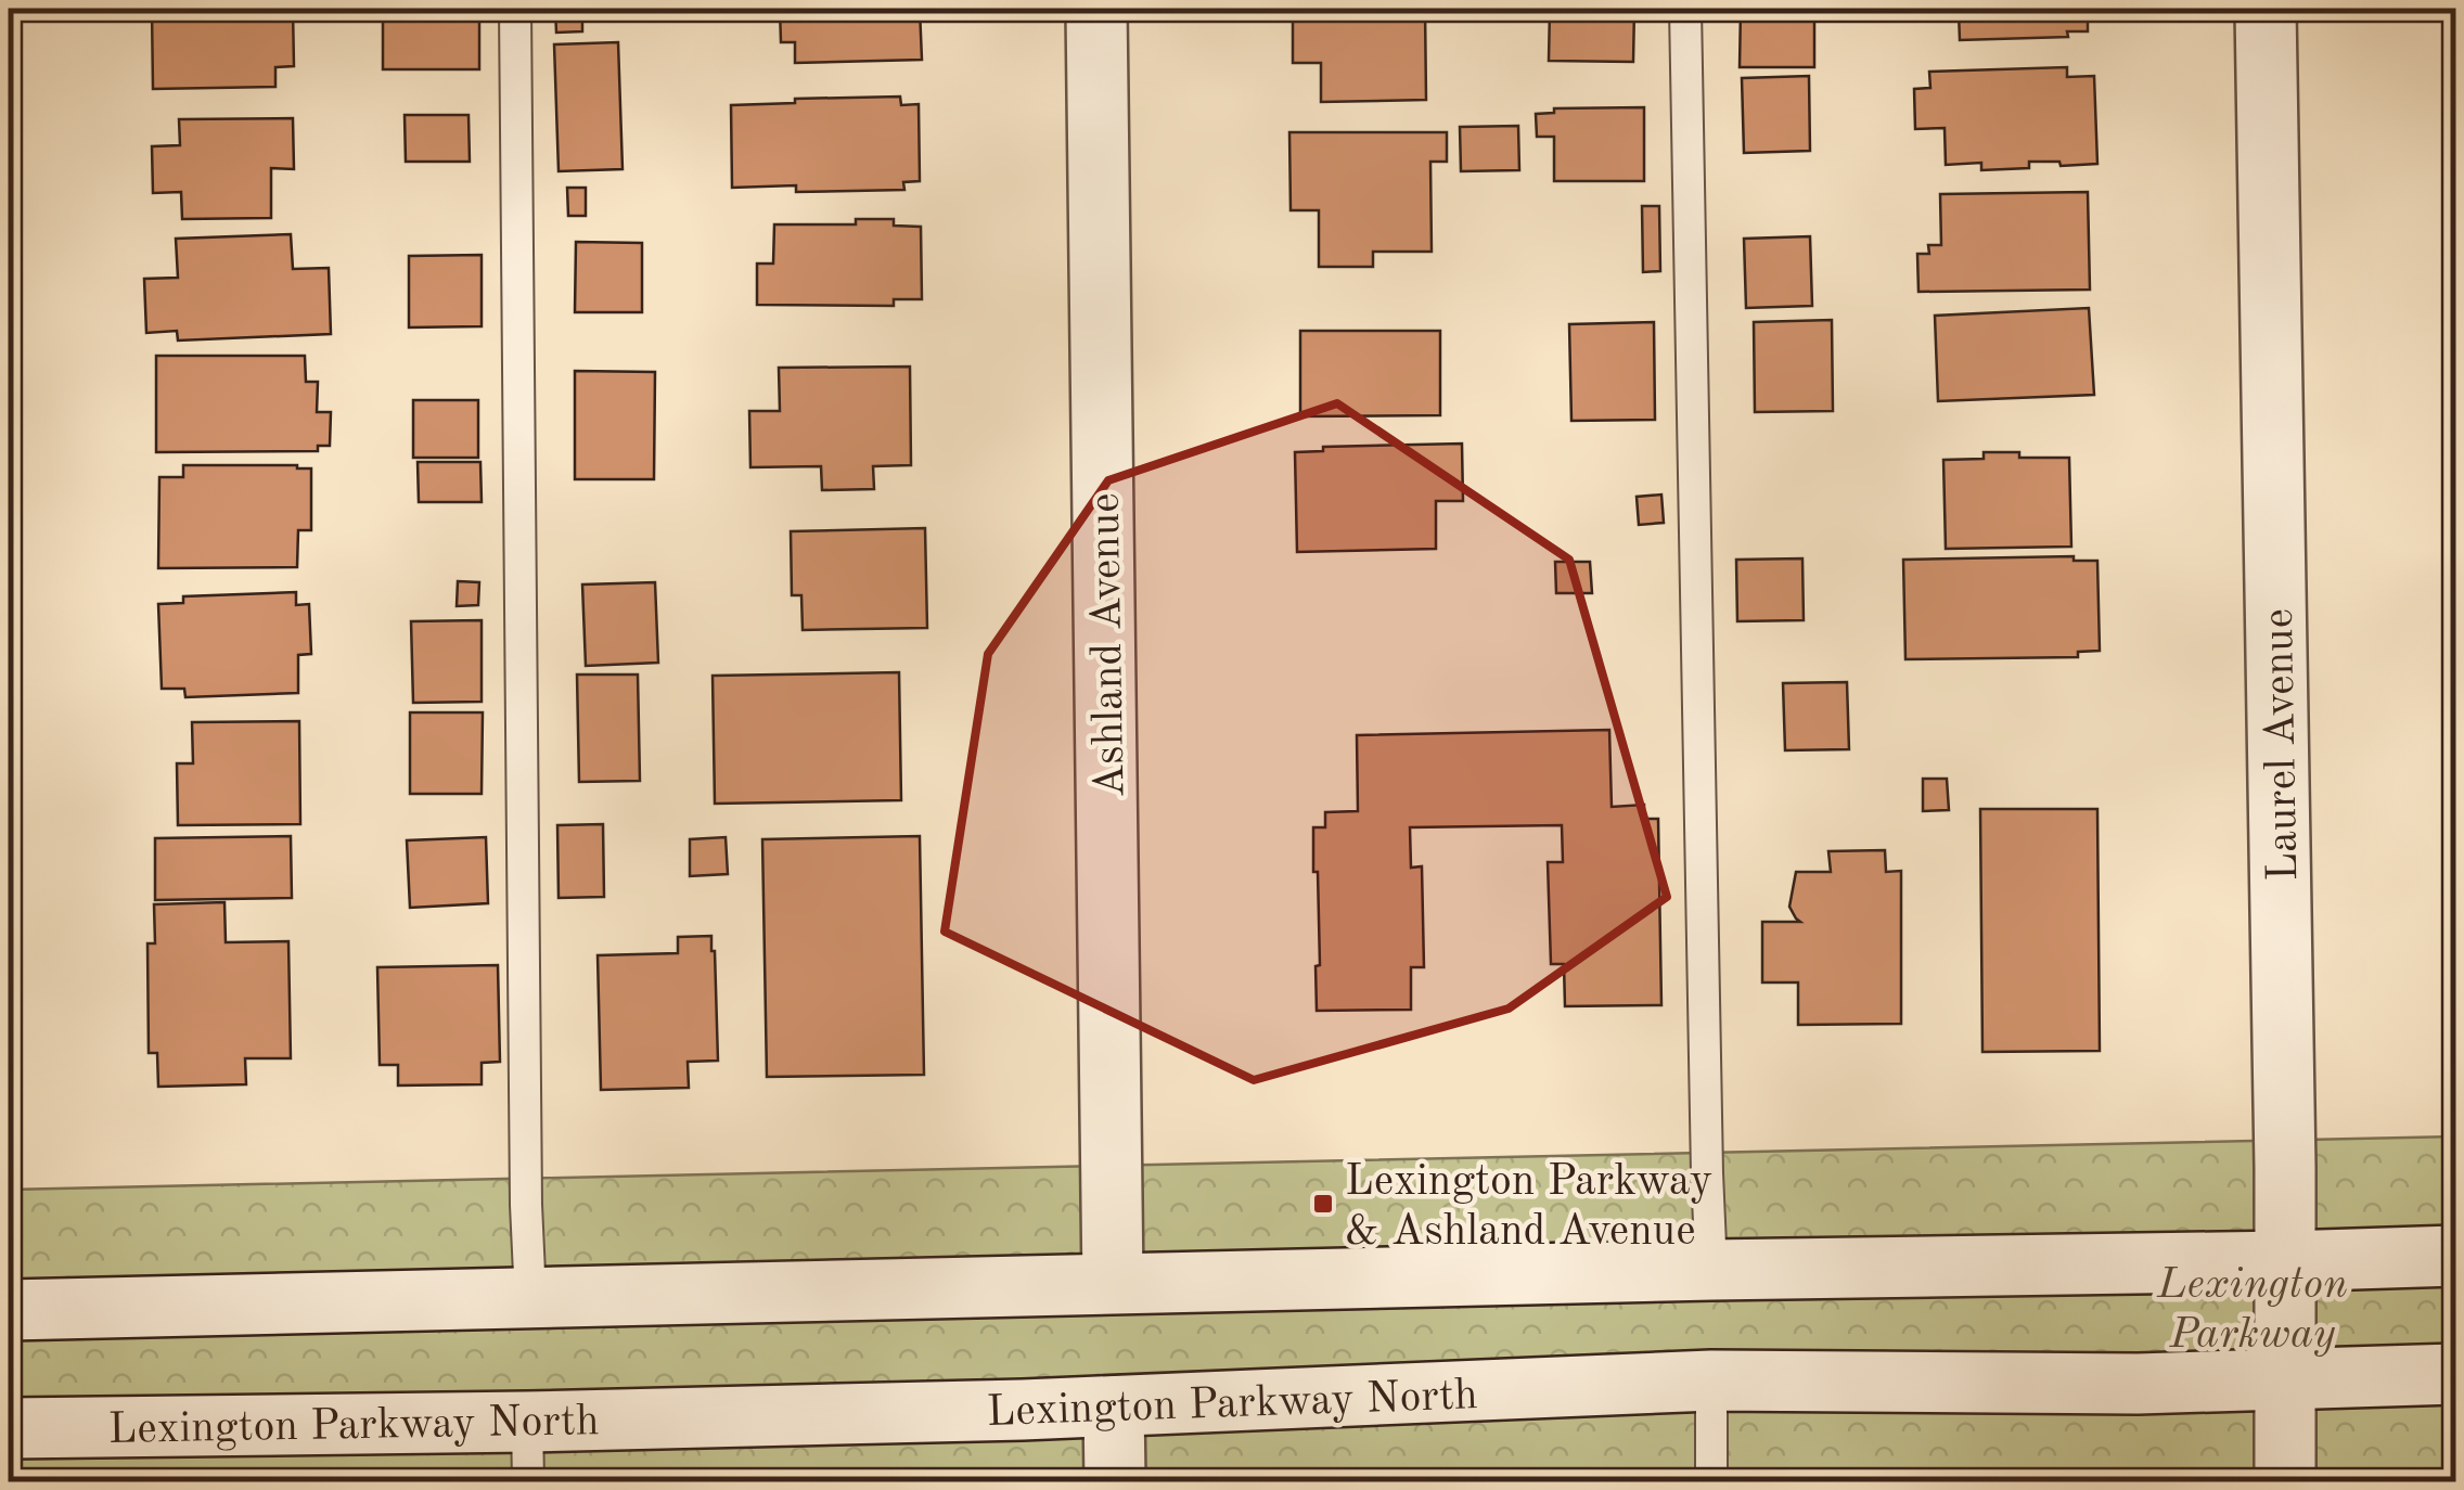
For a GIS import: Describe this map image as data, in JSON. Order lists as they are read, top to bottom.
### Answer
{
  "streets": {
    "main road": ["Ashland Avenue", "Laurel Avenue", "Lexington Parkway North"]
  },
  "crossings": [
    ["Laurel Avenue", "Lexington Parkway North"]
  ],
  "parks": ["Lexington Parkway"],
  "places": {
    "transit": ["Lexington Parkway & Ashland Avenue"]
  }
}
